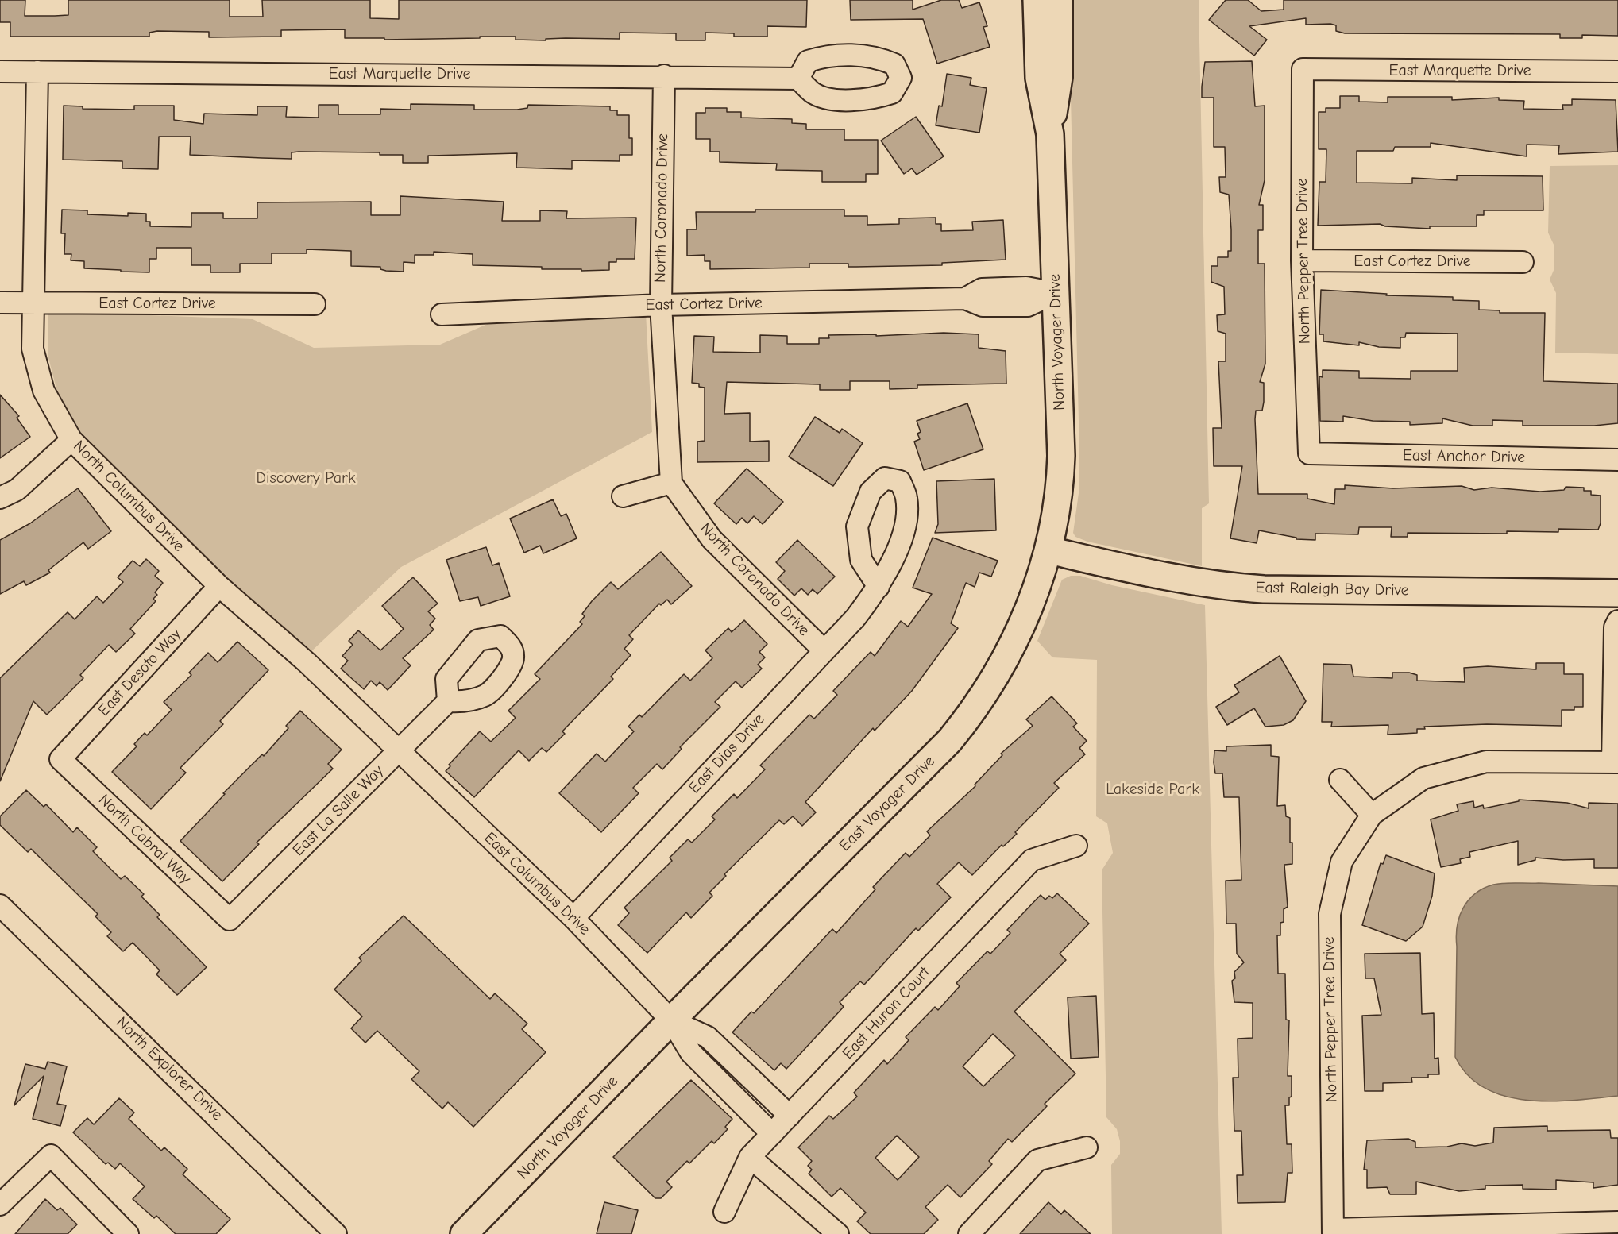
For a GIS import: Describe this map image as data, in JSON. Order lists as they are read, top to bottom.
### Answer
{
  "streets": {
    "street": [
      "East Marquette Drive",
      "North Coronado Drive",
      "North Pepper Tree Drive",
      "East Cortez Drive",
      "North Voyager Drive",
      "East Anchor Drive",
      "North Columbus Drive",
      "East Raleigh Bay Drive",
      "East Desoto Way",
      "East Dias Drive",
      "East Voyager Drive",
      "East La Salle Way",
      "North Cabral Way",
      "East Columbus Drive",
      "East Huron Court",
      "North Explorer Drive"
    ]
  },
  "crossings": [
    ["East Marquette Drive", "North Coronado Drive"],
    ["East Marquette Drive", "North Pepper Tree Drive"],
    ["East Marquette Drive", "North Columbus Drive"],
    ["North Coronado Drive", "East Cortez Drive"],
    ["North Coronado Drive", "East Dias Drive"],
    ["North Pepper Tree Drive", "East Cortez Drive"],
    ["North Pepper Tree Drive", "East Anchor Drive"],
    ["East Cortez Drive", "North Voyager Drive"],
    ["East Cortez Drive", "North Columbus Drive"],
    ["North Voyager Drive", "East Raleigh Bay Drive"],
    ["North Voyager Drive", "East Voyager Drive"],
    ["North Voyager Drive", "East Columbus Drive"],
    ["North Columbus Drive", "East Desoto Way"],
    ["North Columbus Drive", "East La Salle Way"],
    ["North Columbus Drive", "East Columbus Drive"],
    ["East Raleigh Bay Drive", "East Voyager Drive"],
    ["East Desoto Way", "North Cabral Way"],
    ["East Dias Drive", "East Columbus Drive"],
    ["East Voyager Drive", "East Columbus Drive"],
    ["East La Salle Way", "North Cabral Way"],
    ["East La Salle Way", "East Columbus Drive"],
    ["East Columbus Drive", "East Huron Court"]
  ],
  "parks": ["Discovery Park", "Lakeside Park"]
}
